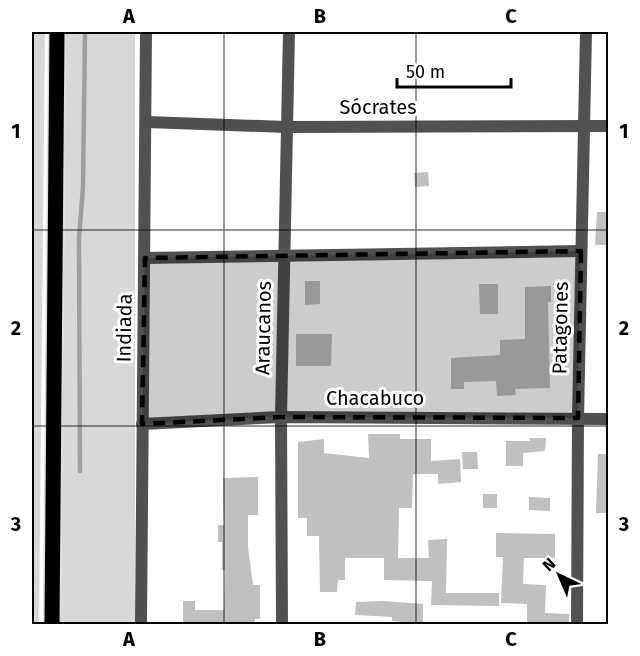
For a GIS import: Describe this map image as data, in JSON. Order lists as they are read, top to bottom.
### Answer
{
  "streets": {
    "street": [
      "Sócrates",
      "Indiada",
      "Araucanos",
      "Patagones",
      "Chacabuco"
    ]
  },
  "crossings": [
    ["Sócrates", "Indiada"],
    ["Sócrates", "Araucanos"],
    ["Sócrates", "Patagones"],
    ["Indiada", "Chacabuco"],
    ["Araucanos", "Chacabuco"],
    ["Patagones", "Chacabuco"]
  ],
  "scale_bar": "50 m",
  "north": "top left",
  "grid": {
    "columns": ["A", "B", "C"],
    "rows": ["1", "2", "3"]
  }
}
